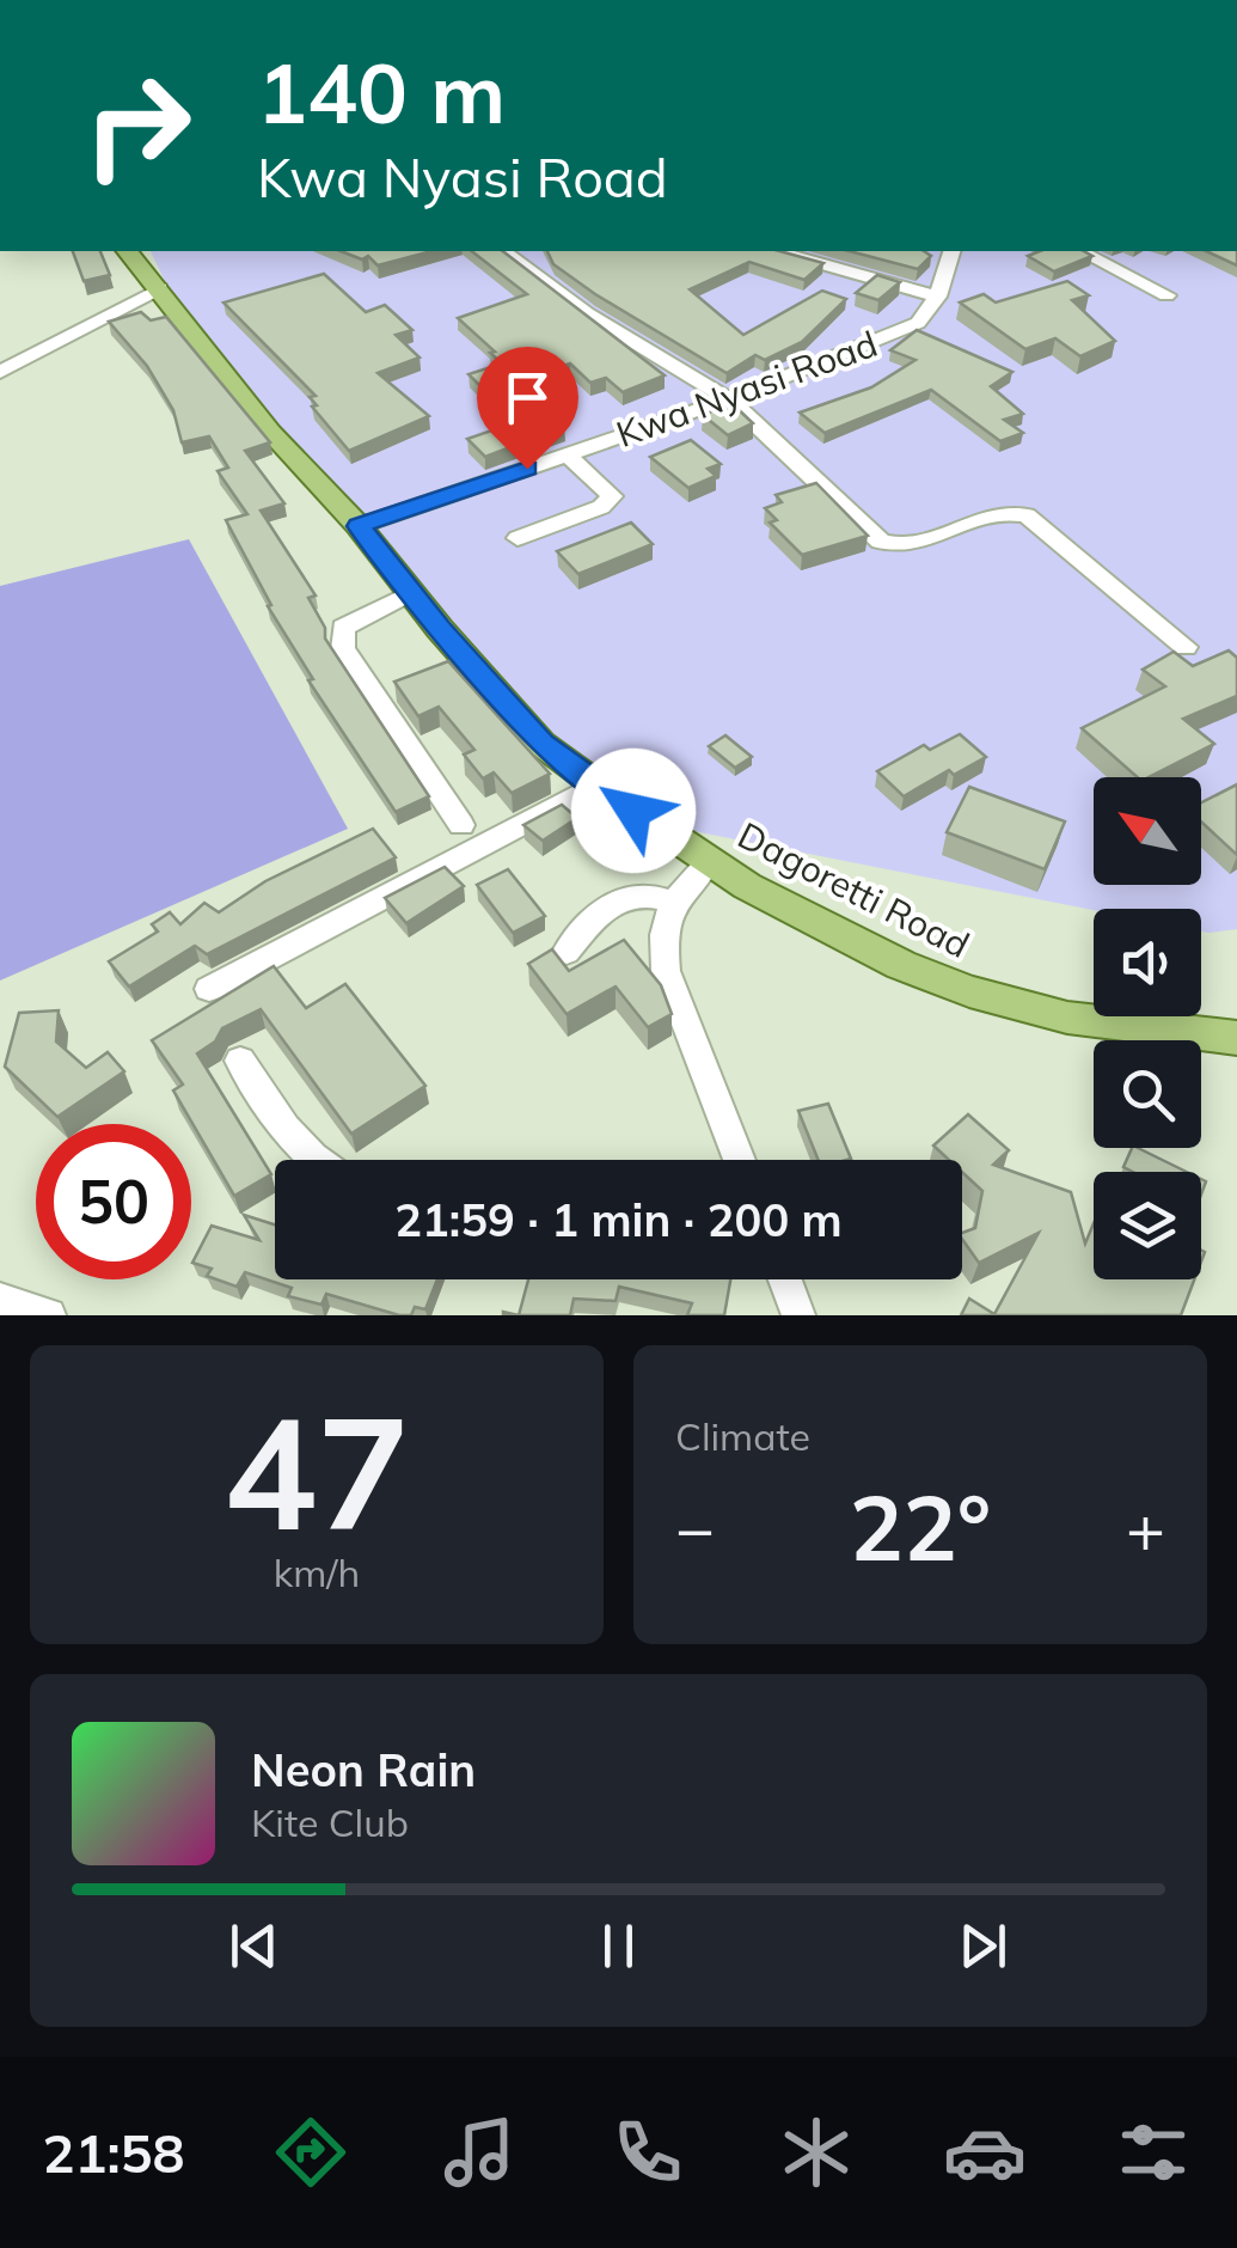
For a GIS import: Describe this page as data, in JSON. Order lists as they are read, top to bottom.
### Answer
{
  "streets": {
    "main road": ["Dagoretti Road"],
    "street": ["Kwa Nyasi Road"]
  },
  "crossings": [
    ["Kwa Nyasi Road", "Dagoretti Road"]
  ],
  "north": "top left",
  "page": {
    "turn": ["140 m", "Kwa Nyasi Road"],
    "limit": "50",
    "trip": "21:59 · 1 min · 200 m",
    "tile": [
      ["47", "km/h"],
      "Climate"
    ],
    "heat": ["−", "22°", "+"],
    "song": ["Neon Rain", "Kite Club"],
    "tabs": "21:58"
  }
}
